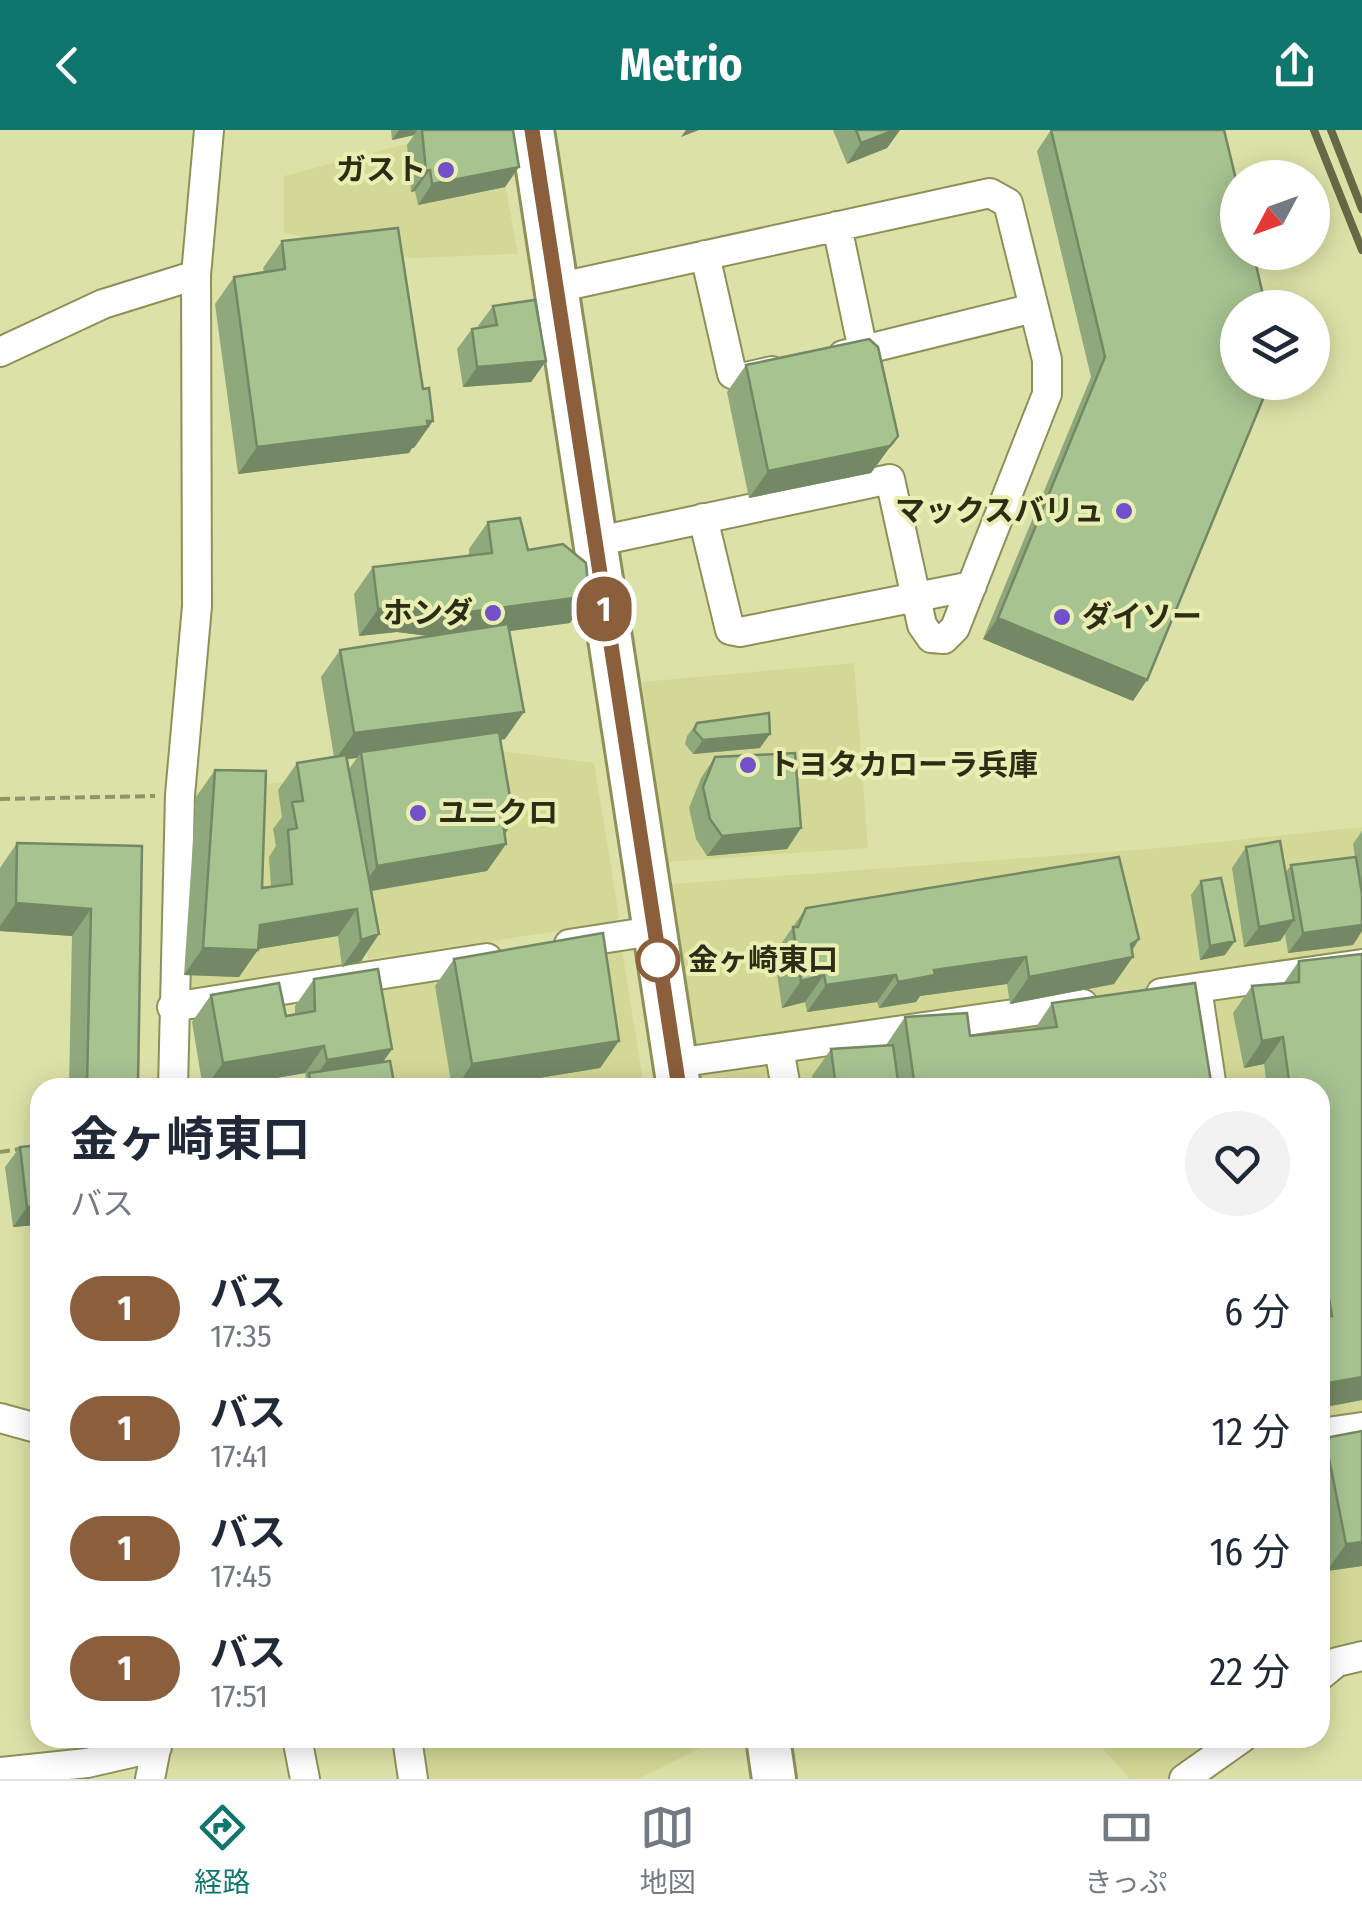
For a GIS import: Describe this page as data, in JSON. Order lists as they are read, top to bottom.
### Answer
{
  "places": [
    "ガスト",
    "マックスバリュ",
    "ホンダ",
    "ダイソー",
    "トヨタカローラ兵庫",
    "ユニクロ",
    "金ヶ崎東口"
  ],
  "lines": ["bus line 1"],
  "north": "bottom left",
  "page": {
    "header": "Metrio",
    "on_map": "1",
    "heading": ["金ヶ崎東口", "バス"],
    "list": [
      {
        "mark": "1",
        "name": "バス",
        "note": "17:35",
        "value": "6 分"
      },
      {
        "mark": "1",
        "name": "バス",
        "note": "17:41",
        "value": "12 分"
      },
      {
        "mark": "1",
        "name": "バス",
        "note": "17:45",
        "value": "16 分"
      },
      {
        "mark": "1",
        "name": "バス",
        "note": "17:51",
        "value": "22 分"
      }
    ],
    "tabs": ["経路", "地図", "きっぷ"]
  }
}
